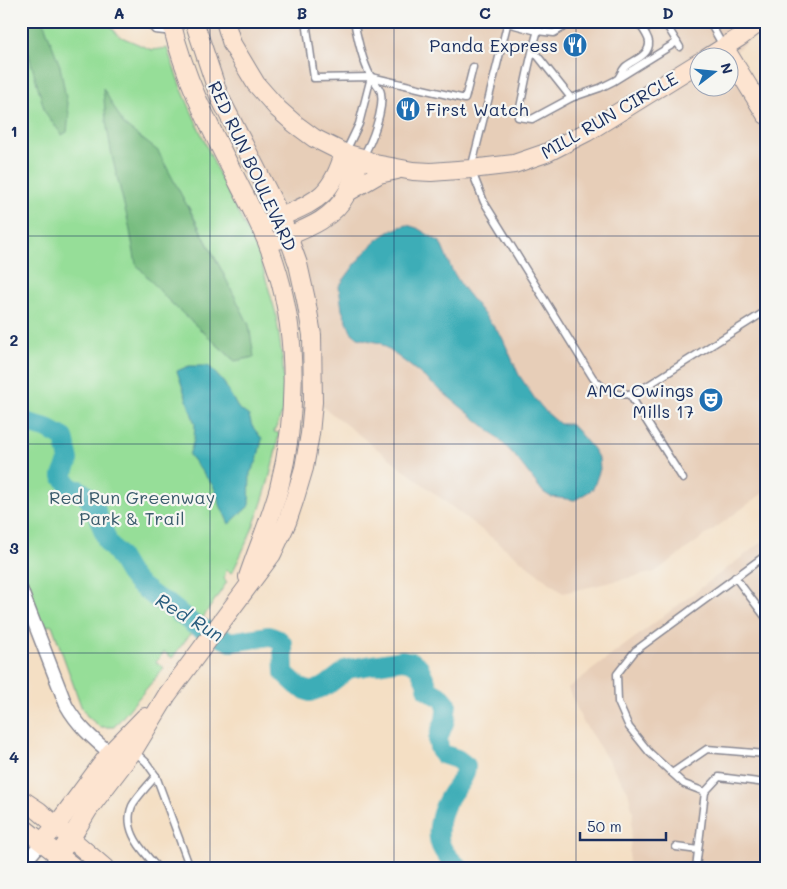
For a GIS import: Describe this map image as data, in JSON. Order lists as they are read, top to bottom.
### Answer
{
  "streets": {
    "main road": ["MILL RUN CIRCLE", "RED RUN BOULEVARD"]
  },
  "water": ["Red Run"],
  "parks": ["Red Run Greenway Park & Trail"],
  "places": {
    "restaurant": ["Panda Express", "First Watch"],
    "theatre": ["AMC Owings Mills 17"]
  },
  "scale_bar": "50 m",
  "north": "right",
  "grid": {
    "columns": [
      "A",
      "B",
      "C",
      "D"
    ],
    "rows": [
      "1",
      "2",
      "3",
      "4"
    ]
  }
}
